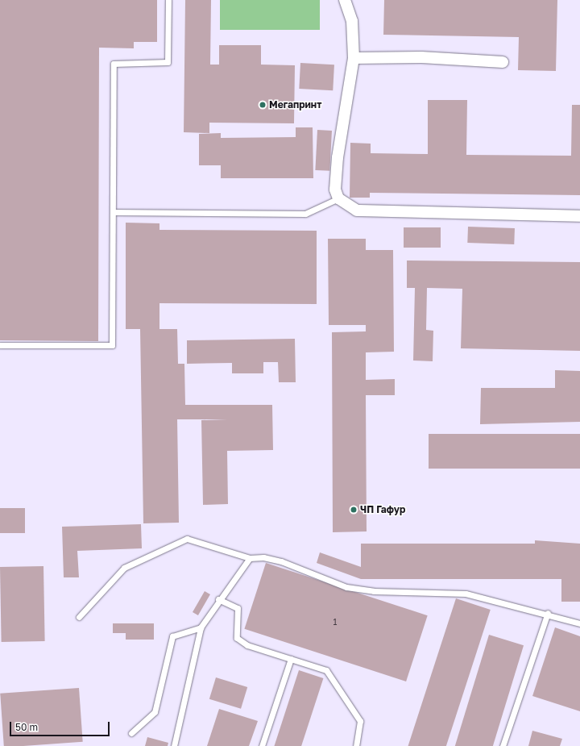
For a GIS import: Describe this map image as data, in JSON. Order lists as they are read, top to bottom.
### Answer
{
  "places": ["Мегапринт", "ЧП Гафур"],
  "house_numbers": ["1"],
  "scale_bar": "50 m"
}
